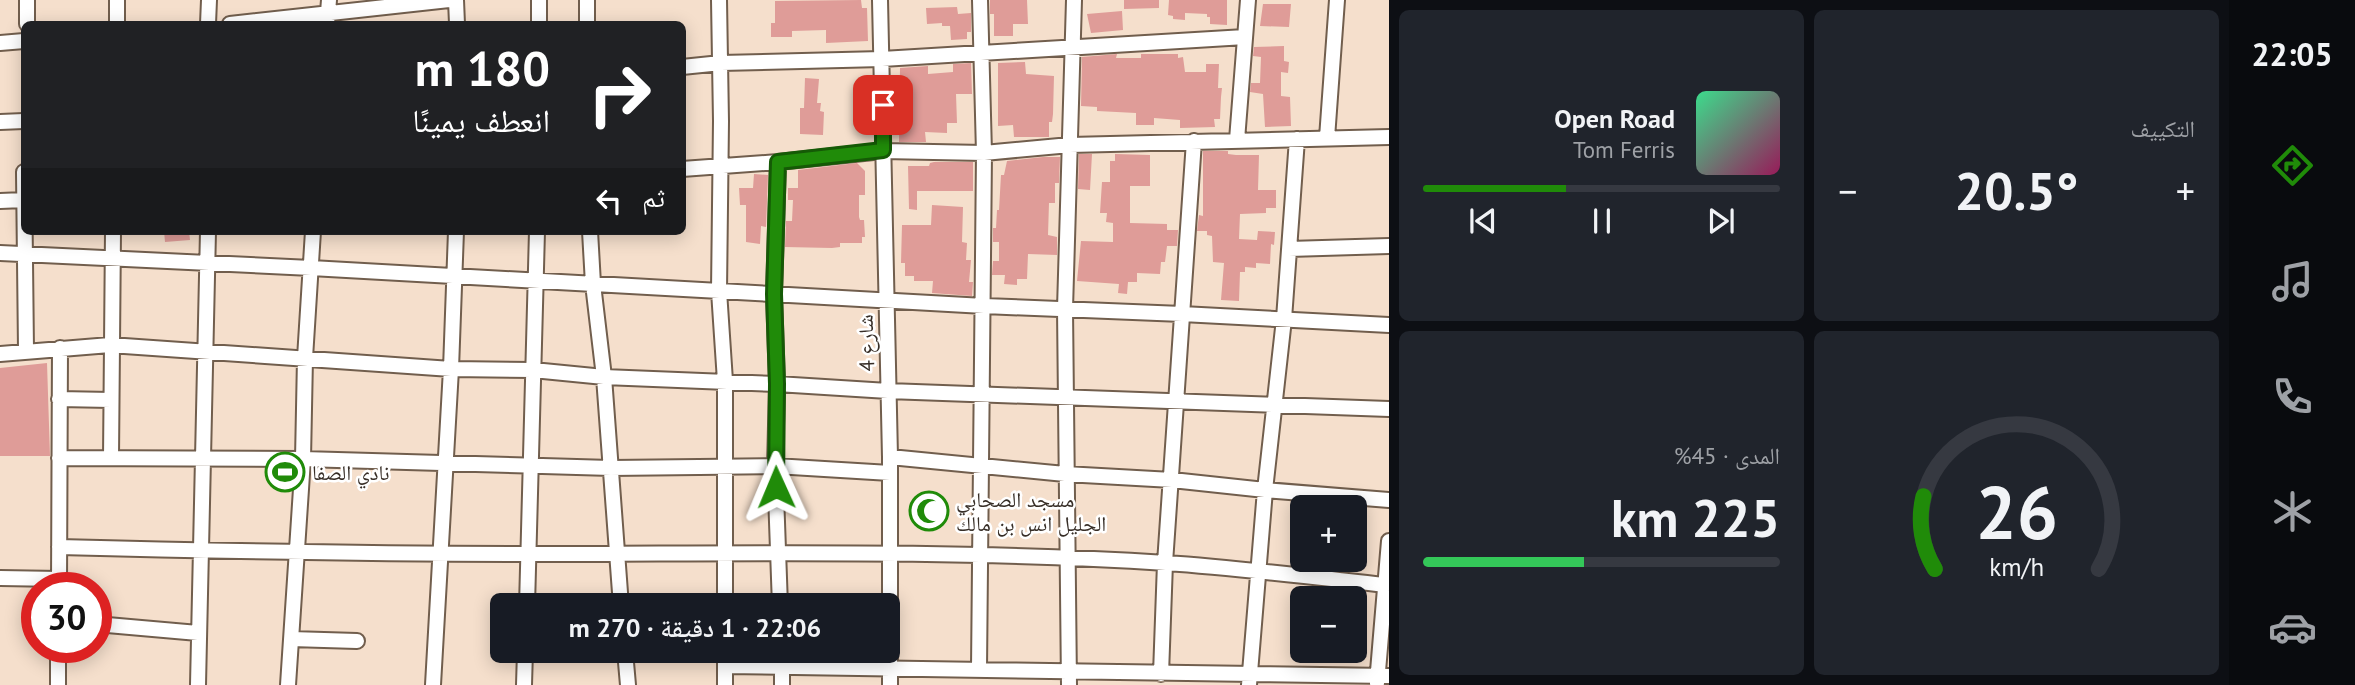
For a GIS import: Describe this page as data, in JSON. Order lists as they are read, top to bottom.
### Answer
{
  "streets": {
    "street": ["شارع 4"]
  },
  "places": {
    "sports": ["نادي الصفا"],
    "mosque": ["مسجد الصحابي الجليل انس بن مالك"]
  },
  "page": {
    "tabs": "22:05",
    "tile": [
      "التكييف",
      ["المدى · 45%", "225 km"]
    ],
    "turn": ["180 m", "انعطف يمينًا"],
    "song": ["Open Road", "Tom Ferris"],
    "heat": ["−", "20.5°", "+"],
    "then": "ثم",
    "map_buttons": ["+", "−"],
    "limit": "30",
    "trip": "22:06 · 1 دقيقة · 270 m",
    "gauge": ["26", "km/h"]
  }
}
